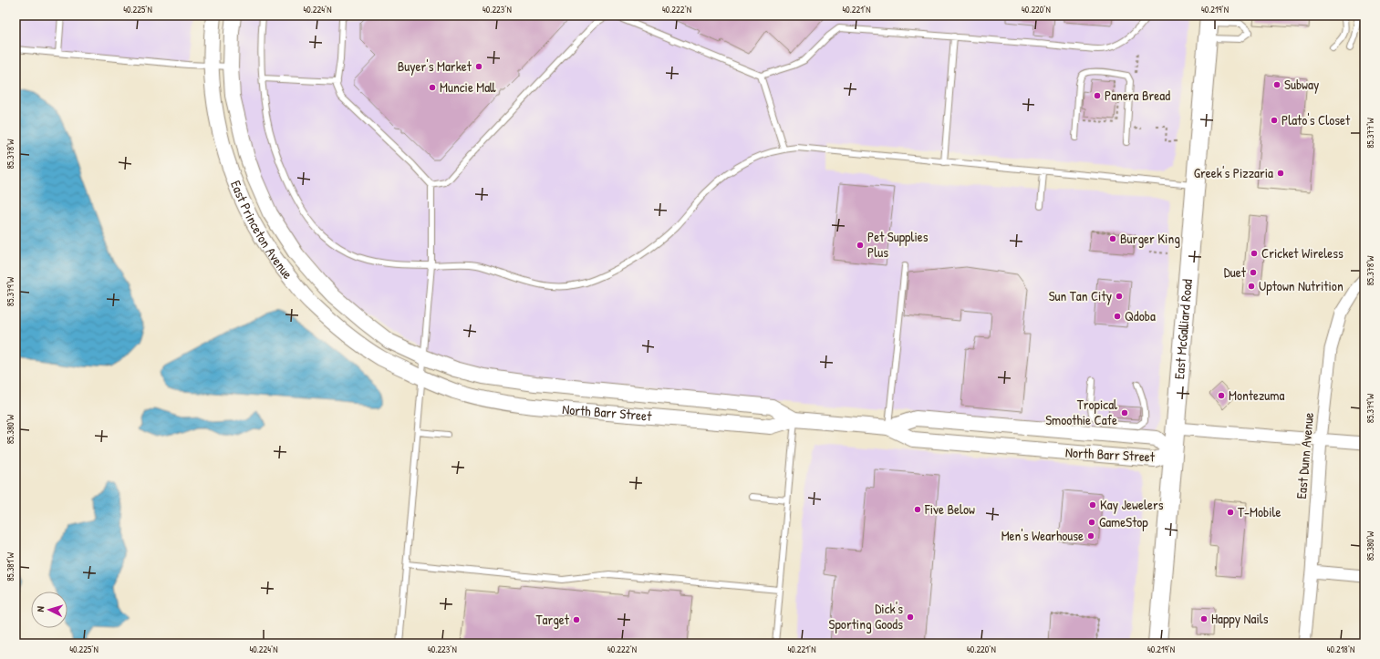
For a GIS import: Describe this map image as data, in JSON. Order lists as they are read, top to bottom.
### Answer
{
  "streets": {
    "main road": ["East McGalliard Road"],
    "street": ["East Princeton Avenue", "North Barr Street", "East Dunn Avenue"]
  },
  "crossings": [
    ["East Princeton Avenue", "North Barr Street"],
    ["East McGalliard Road", "North Barr Street"]
  ],
  "places": [
    "Buyer's Market",
    "Subway",
    "Muncie Mall",
    "Panera Bread",
    "Plato's Closet",
    "Greek's Pizzaria",
    "Burger King",
    "Pet Supplies Plus",
    "Cricket Wireless",
    "Duet",
    "Uptown Nutrition",
    "Sun Tan City",
    "Qdoba",
    "Montezuma",
    "Tropical Smoothie Cafe",
    "Kay Jewelers",
    "Five Below",
    "T-Mobile",
    "GameStop",
    "Men's Wearhouse",
    "Dick's Sporting Goods",
    "Happy Nails",
    "Target"
  ],
  "north": "left",
  "coordinates": [
    "40.225°N",
    "40.224°N",
    "40.223°N",
    "40.222°N",
    "40.221°N",
    "40.220°N",
    "40.219°N",
    "85.377°W",
    "85.378°W",
    "85.379°W",
    "85.380°W",
    "85.381°W",
    "40.218°N"
  ]
}
